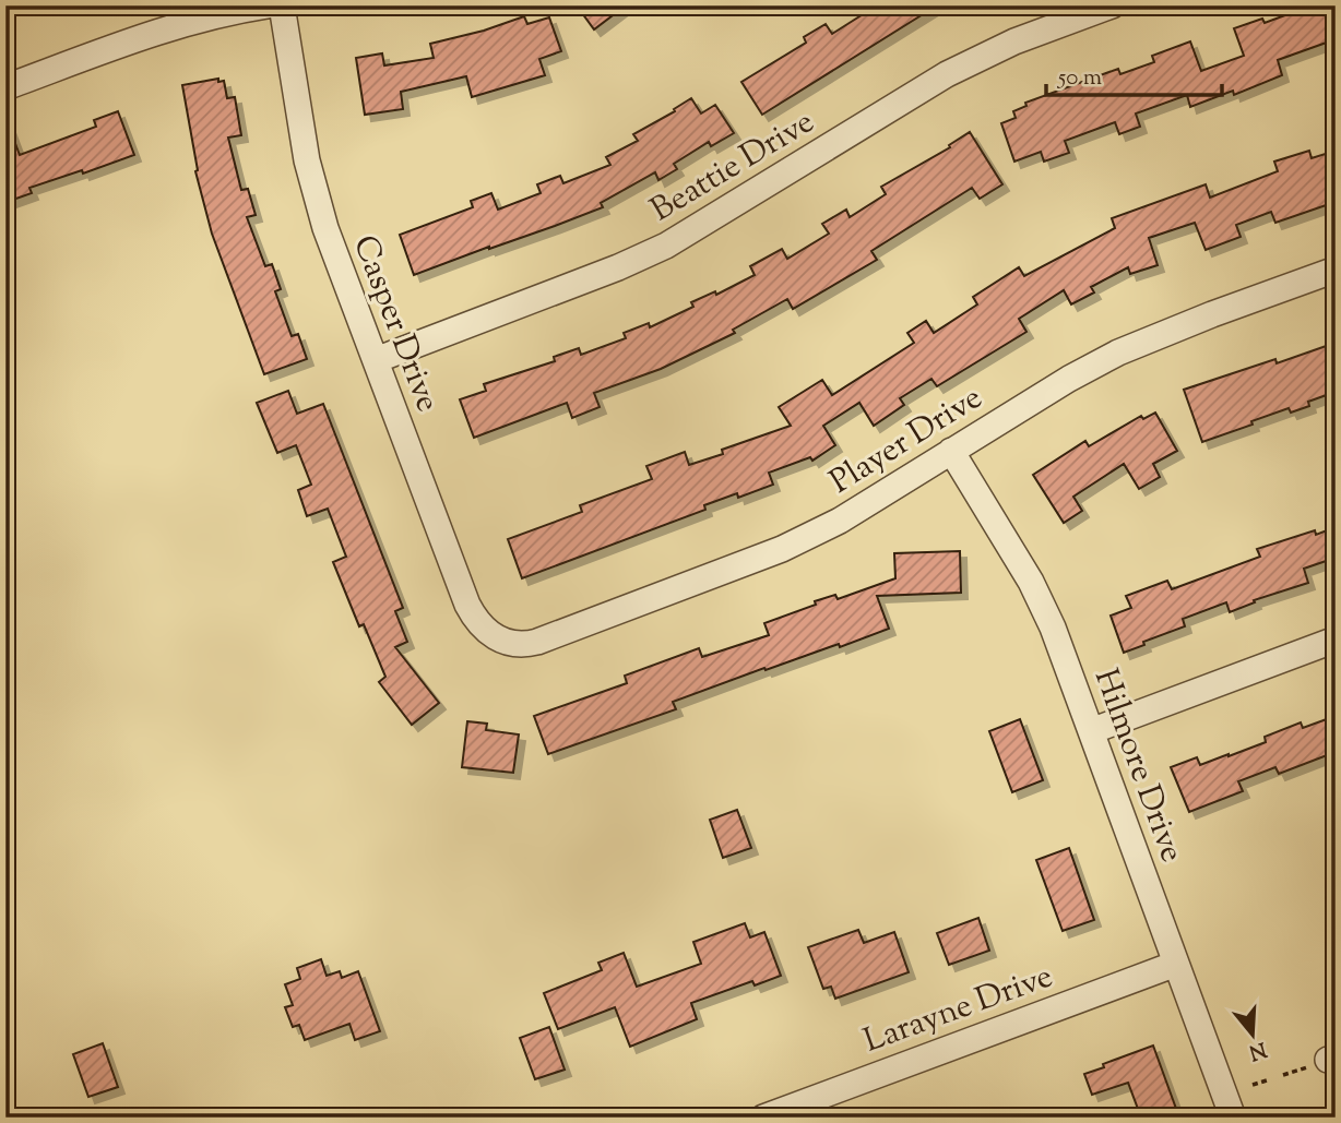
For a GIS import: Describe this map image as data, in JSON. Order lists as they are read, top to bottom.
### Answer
{
  "streets": {
    "street": [
      "Beattie Drive",
      "Casper Drive",
      "Player Drive",
      "Hilmore Drive",
      "Larayne Drive"
    ]
  },
  "crossings": [
    ["Beattie Drive", "Casper Drive"],
    ["Casper Drive", "Player Drive"],
    ["Player Drive", "Hilmore Drive"],
    ["Hilmore Drive", "Larayne Drive"]
  ],
  "scale_bar": "50 m",
  "north": "bottom"
}
